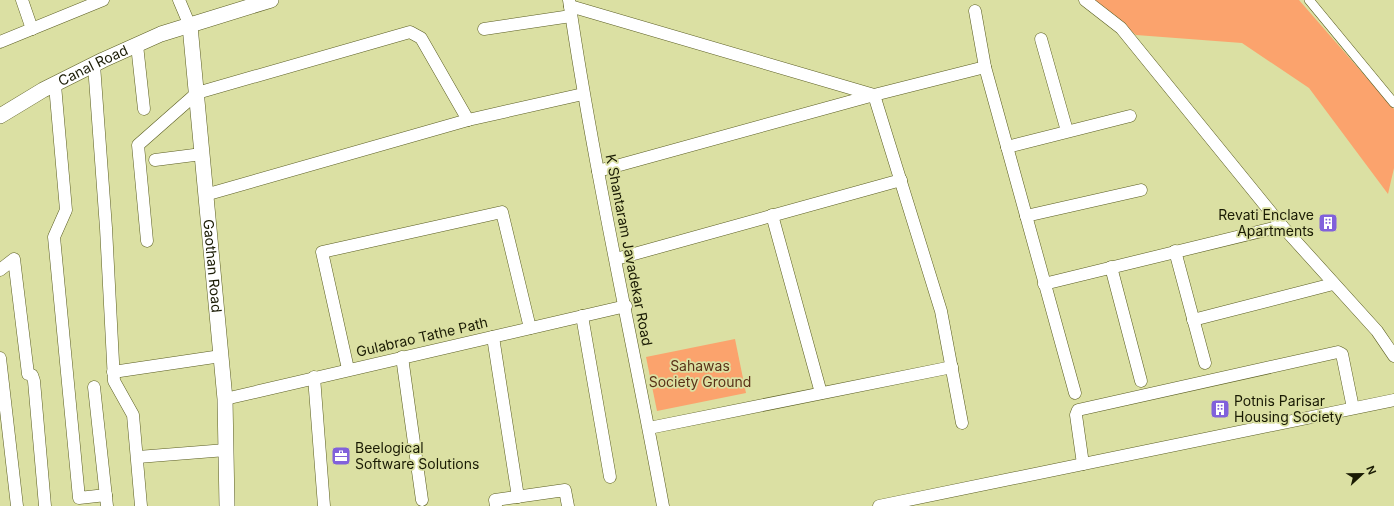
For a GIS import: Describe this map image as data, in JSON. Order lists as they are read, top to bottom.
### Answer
{
  "streets": {
    "street": [
      "Canal Road",
      "K Shantaram Javadekar Road",
      "Gaothan Road",
      "Gulabrao Tathe Path"
    ]
  },
  "crossings": [
    ["Canal Road", "Gaothan Road"],
    ["K Shantaram Javadekar Road", "Gulabrao Tathe Path"],
    ["Gaothan Road", "Gulabrao Tathe Path"]
  ],
  "parks": ["Sahawas Society Ground"],
  "places": {
    "building": ["Revati Enclave Apartments", "Potnis Parisar Housing Society"],
    "office": ["Beelogical Software Solutions"]
  },
  "north": "right"
}
